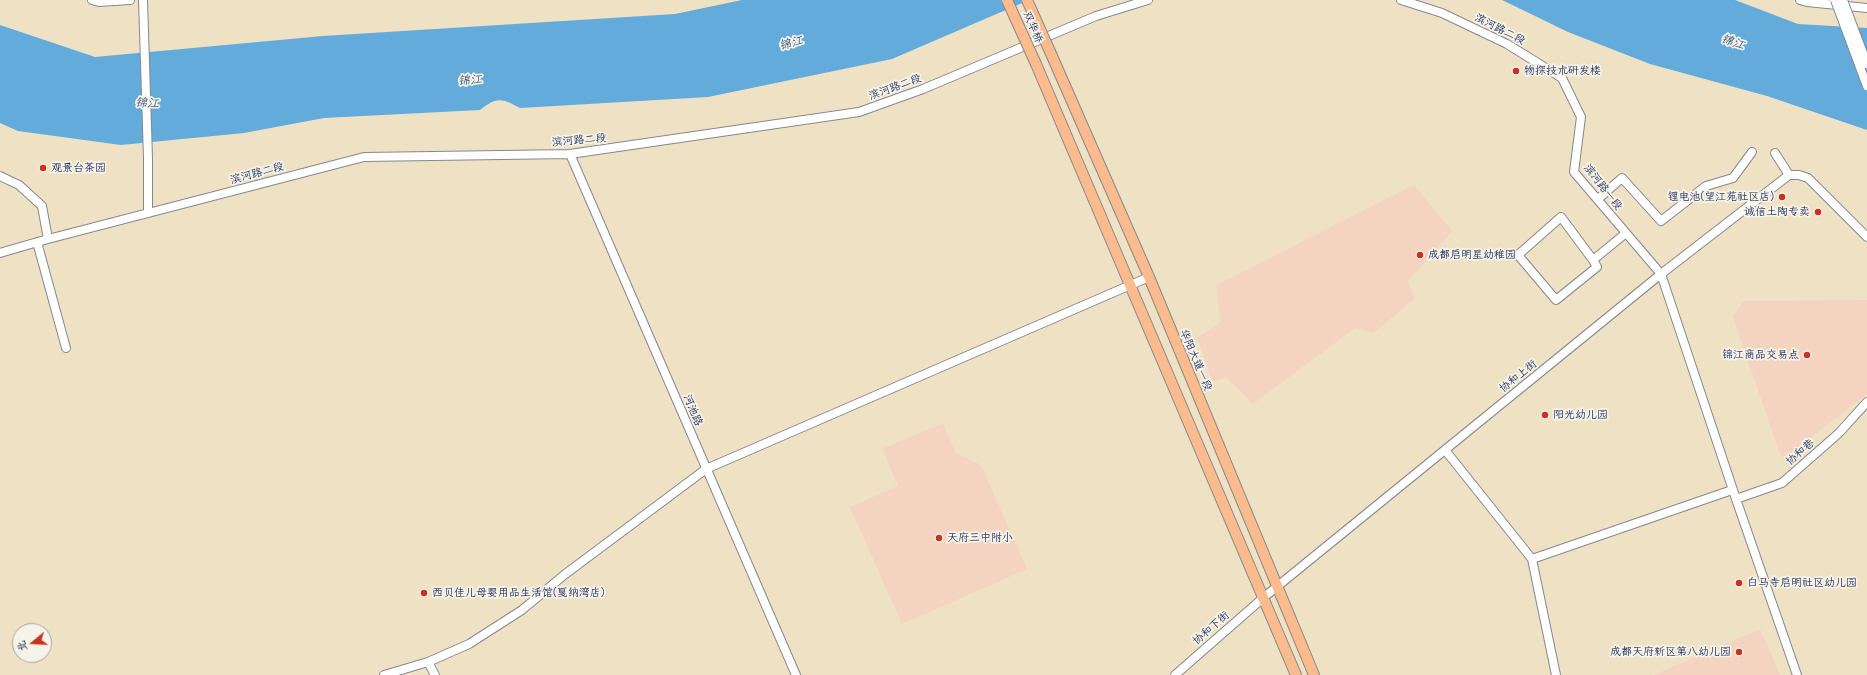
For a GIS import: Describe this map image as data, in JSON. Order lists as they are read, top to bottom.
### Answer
{
  "streets": {
    "main road": ["双华桥", "华阳大道一段"],
    "street": [
      "滨河路二段",
      "滨河路一段",
      "协和上街",
      "河池路",
      "协和巷",
      "协和下街"
    ]
  },
  "crossings": [
    ["滨河路二段", "滨河路一段"],
    ["滨河路二段", "河池路"],
    ["滨河路一段", "协和上街"],
    ["华阳大道一段", "协和上街"],
    ["协和上街", "协和下街"]
  ],
  "water": ["锦江"],
  "places": [
    "物探技术研发楼",
    "观景台茶园",
    "锂电池(望江苑社区店)",
    "诚信土陶专卖",
    "成都启明星幼稚园",
    "锦江商品交易点",
    "阳光幼儿园",
    "天府三中附小",
    "白马寺启明社区幼儿园",
    "西贝佳儿母婴用品生活馆(戛纳湾店)",
    "成都天府新区第八幼儿园"
  ],
  "north": "left"
}
